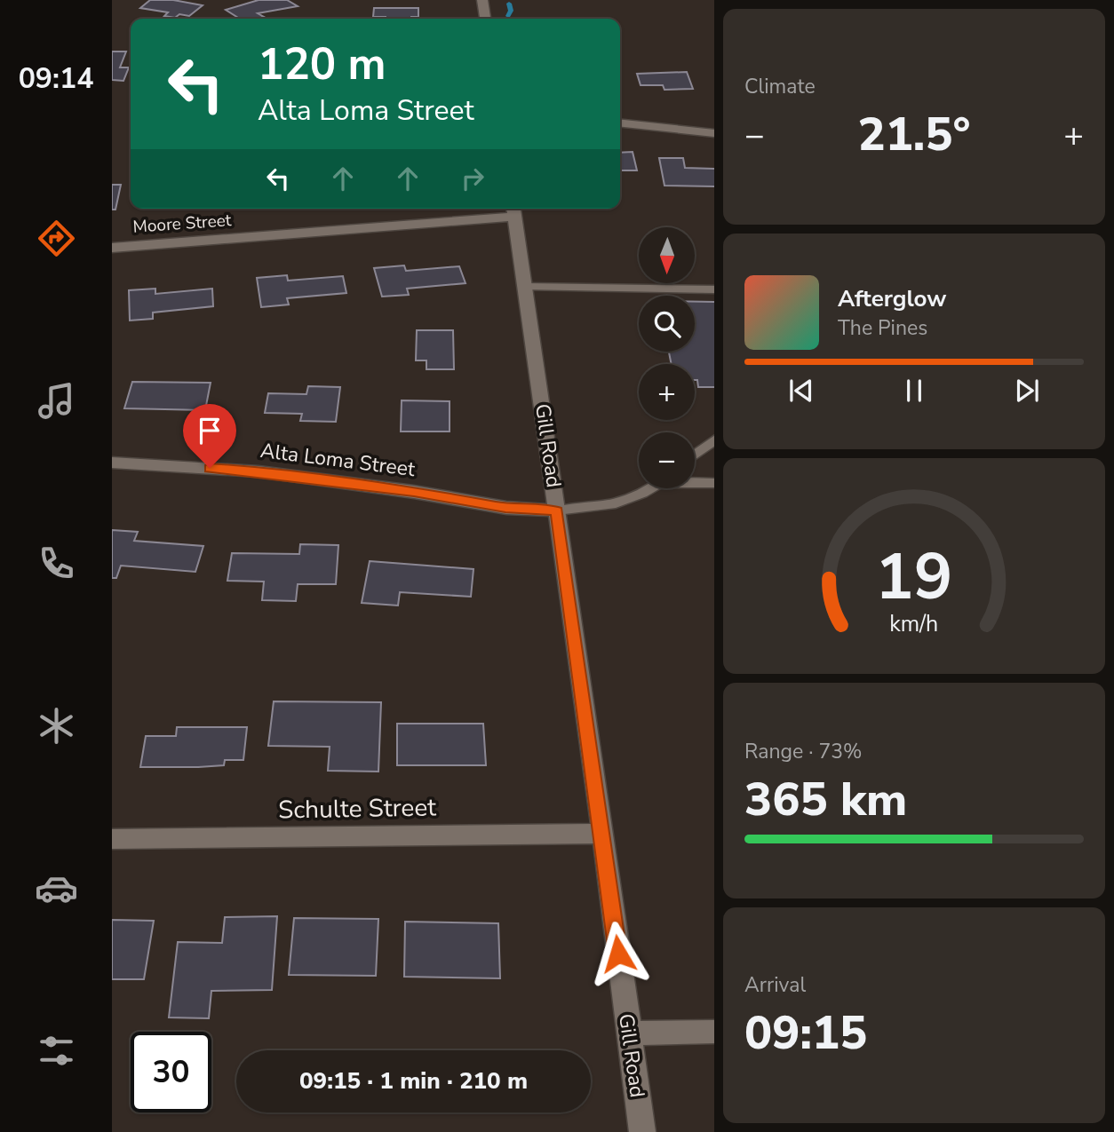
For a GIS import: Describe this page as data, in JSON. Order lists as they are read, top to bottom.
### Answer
{
  "streets": {
    "street": [
      "Moore Street",
      "Gill Road",
      "Alta Loma Street",
      "Schulte Street"
    ]
  },
  "crossings": [
    ["Moore Street", "Gill Road"],
    ["Gill Road", "Alta Loma Street"],
    ["Gill Road", "Schulte Street"]
  ],
  "north": "bottom",
  "page": {
    "tabs": "09:14",
    "tile": [
      "Climate",
      ["Range · 73%", "365 km"],
      ["Arrival", "09:15"]
    ],
    "turn": ["120 m", "Alta Loma Street"],
    "heat": ["−", "21.5°", "+"],
    "map_buttons": ["+", "−"],
    "song": ["Afterglow", "The Pines"],
    "limit": "30",
    "trip": "09:15 · 1 min · 210 m",
    "gauge": ["19", "km/h"]
  }
}
